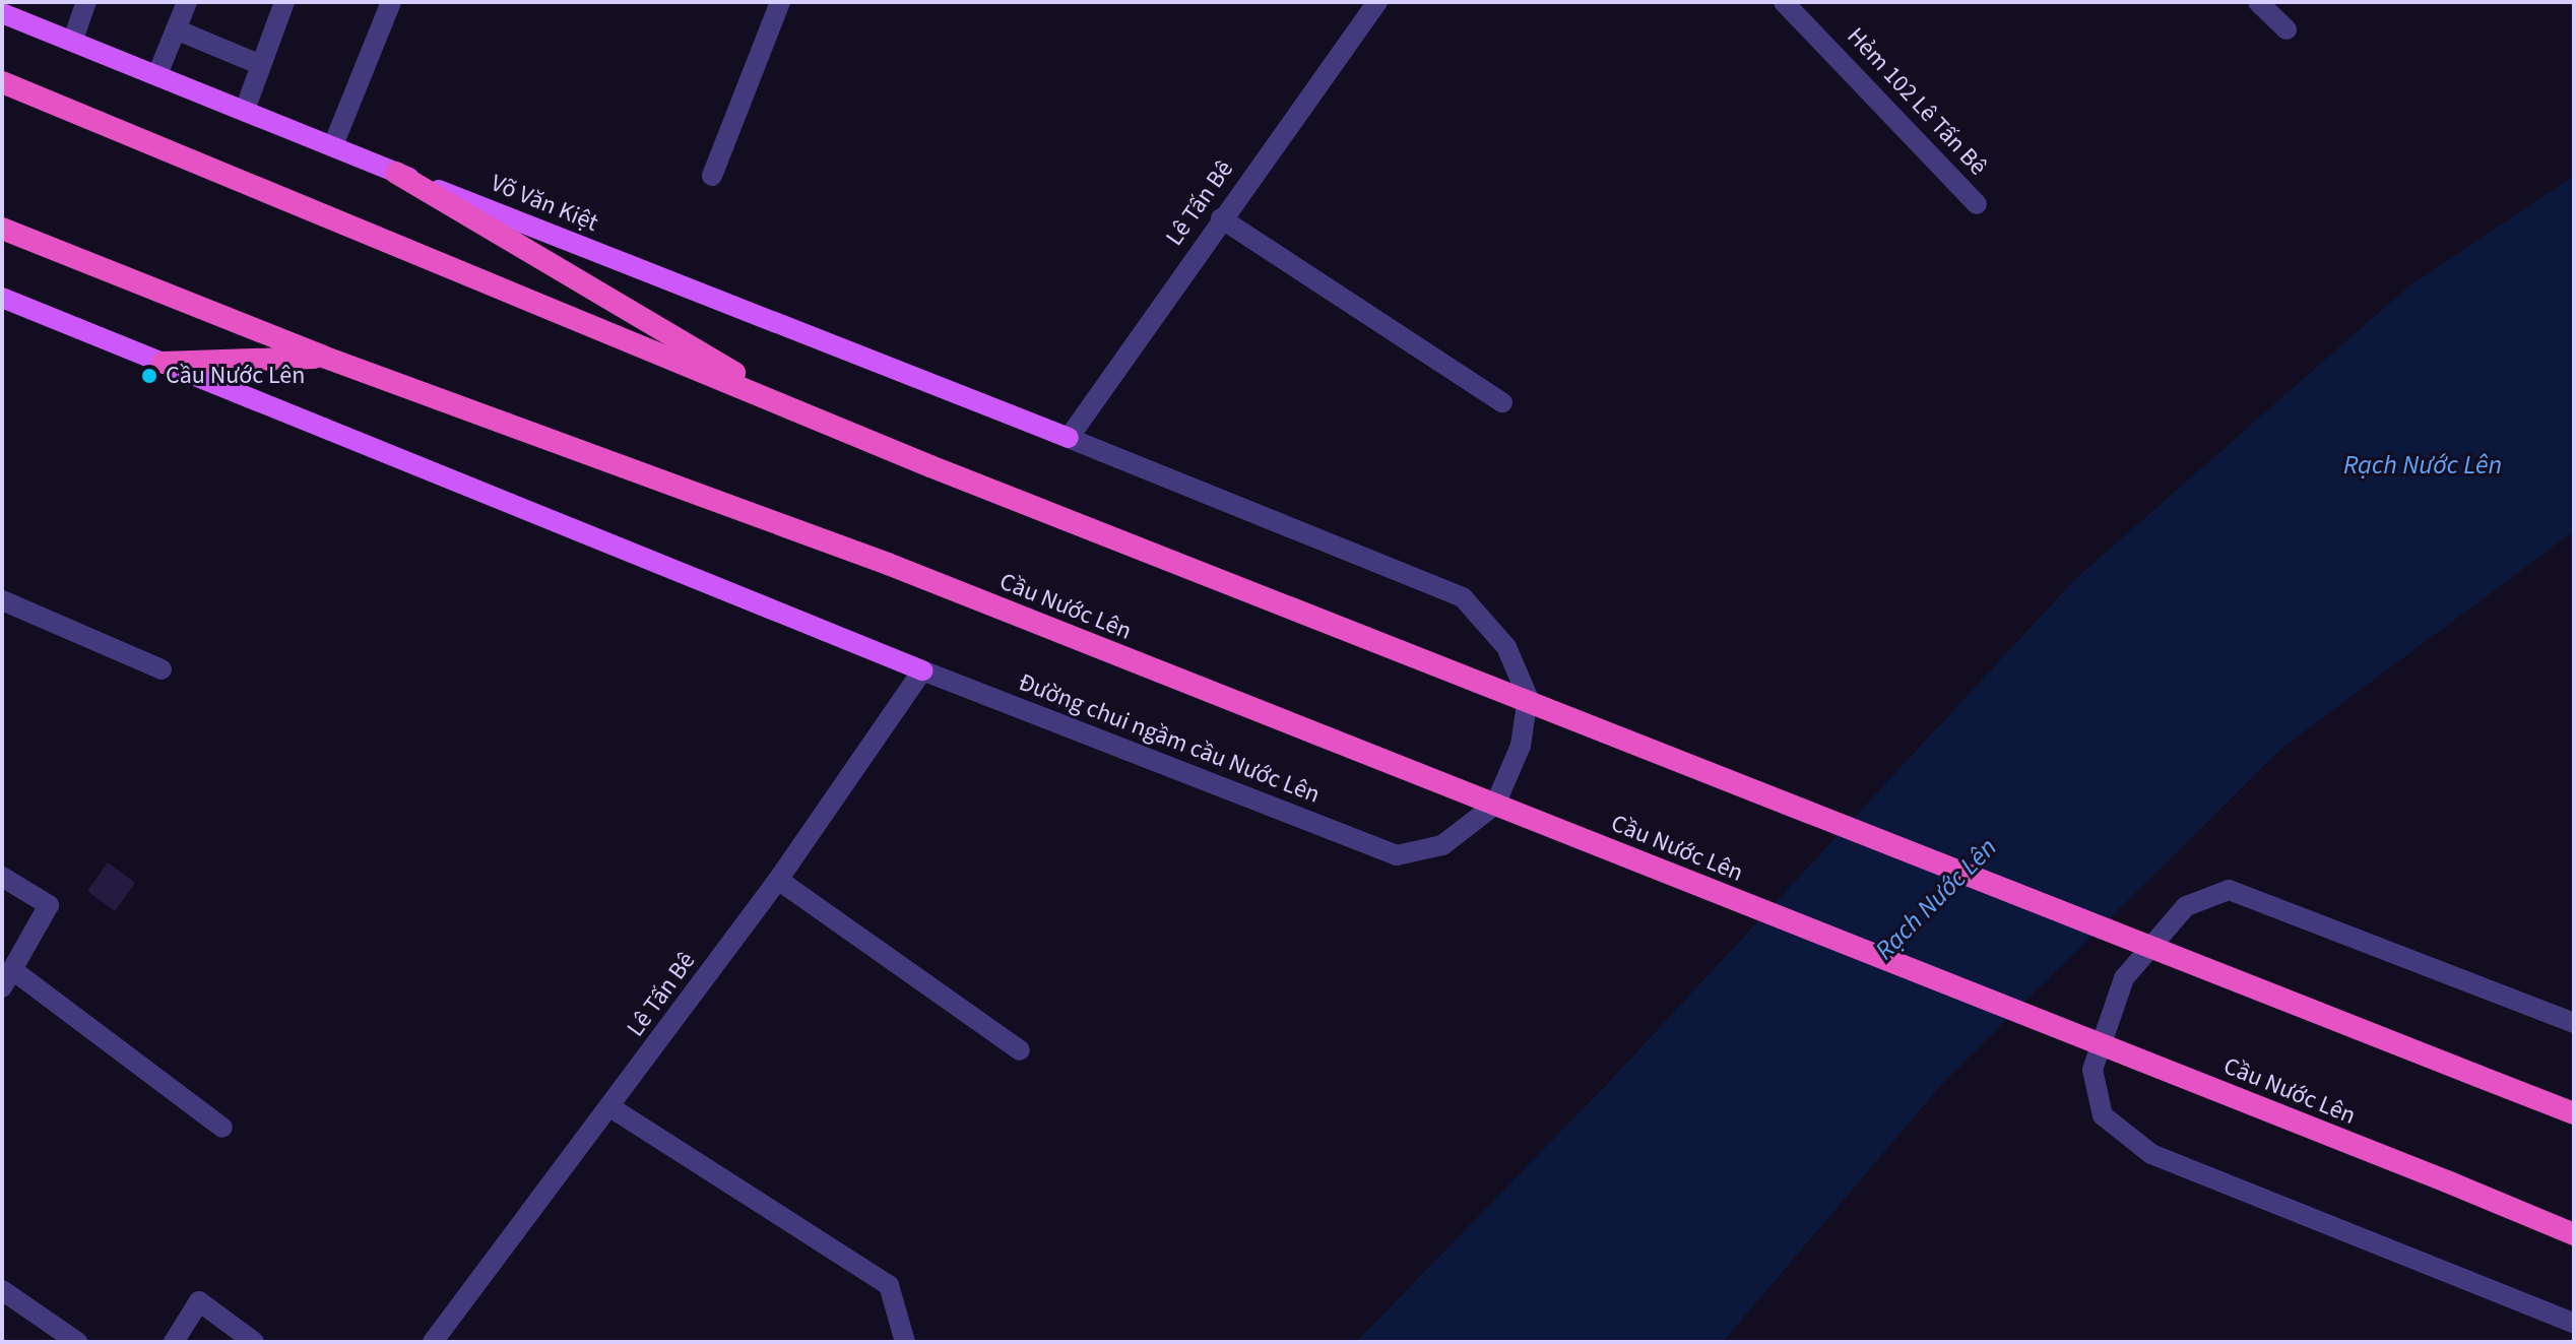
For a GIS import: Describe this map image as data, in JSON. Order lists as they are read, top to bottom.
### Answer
{
  "streets": {
    "highway": ["Cầu Nước Lên"],
    "main road": ["Võ Văn Kiệt"],
    "street": ["Hẻm 102 Lê Tấn Bê", "Lê Tấn Bê", "Đường chui ngầm cầu Nước Lên"]
  },
  "crossings": [
    ["Võ Văn Kiệt", "Lê Tấn Bê"],
    ["Lê Tấn Bê", "Đường chui ngầm cầu Nước Lên"],
    ["Cầu Nước Lên", "Đường chui ngầm cầu Nước Lên"]
  ],
  "water": ["Rạch Nước Lên"],
  "places": ["Cầu Nước Lên"]
}
